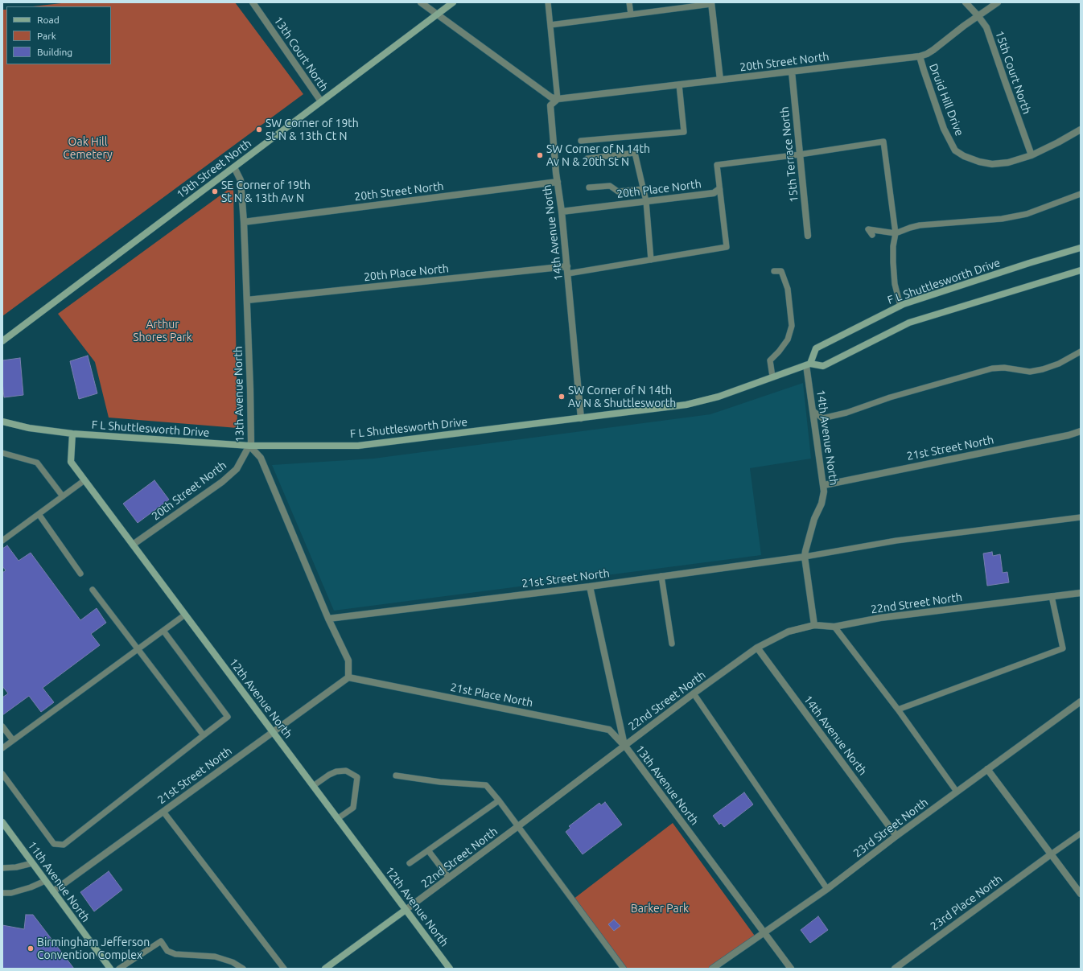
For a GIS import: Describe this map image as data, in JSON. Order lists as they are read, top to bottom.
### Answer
{
  "streets": {
    "street": [
      "13th Court North",
      "20th Street North",
      "15th Court North",
      "Druid Hill Drive",
      "15th Terrace North",
      "19th Street North",
      "20th Place North",
      "14th Avenue North",
      "F L Shuttlesworth Drive",
      "13th Avenue North",
      "21st Street North",
      "22nd Street North",
      "21st Place North",
      "12th Avenue North",
      "23rd Street North",
      "11th Avenue North",
      "23rd Place North"
    ]
  },
  "crossings": [
    ["13th Court North", "19th Street North"],
    ["20th Street North", "15th Court North"],
    ["20th Street North", "Druid Hill Drive"],
    ["20th Street North", "15th Terrace North"],
    ["20th Street North", "14th Avenue North"],
    ["20th Street North", "F L Shuttlesworth Drive"],
    ["20th Street North", "13th Avenue North"],
    ["20th Street North", "12th Avenue North"],
    ["15th Court North", "Druid Hill Drive"],
    ["19th Street North", "13th Avenue North"],
    ["20th Place North", "14th Avenue North"],
    ["20th Place North", "13th Avenue North"],
    ["14th Avenue North", "F L Shuttlesworth Drive"],
    ["14th Avenue North", "21st Street North"],
    ["14th Avenue North", "22nd Street North"],
    ["14th Avenue North", "23rd Street North"],
    ["F L Shuttlesworth Drive", "13th Avenue North"],
    ["F L Shuttlesworth Drive", "12th Avenue North"],
    ["13th Avenue North", "21st Street North"],
    ["13th Avenue North", "22nd Street North"],
    ["13th Avenue North", "21st Place North"],
    ["13th Avenue North", "23rd Street North"],
    ["21st Street North", "21st Place North"],
    ["21st Street North", "12th Avenue North"],
    ["21st Street North", "11th Avenue North"],
    ["22nd Street North", "21st Place North"],
    ["22nd Street North", "12th Avenue North"]
  ],
  "parks": ["Oak Hill Cemetery", "Arthur Shores Park", "Barker Park"],
  "places": [
    "SW Corner of 19th St N & 13th Ct N",
    "SW Corner of N 14th Av N & 20th St N",
    "SE Corner of 19th St N & 13th Av N",
    "SW Corner of N 14th Av N & Shuttlesworth",
    "Birmingham Jefferson Convention Complex"
  ],
  "legend": ["Road", "Park", "Building"]
}
